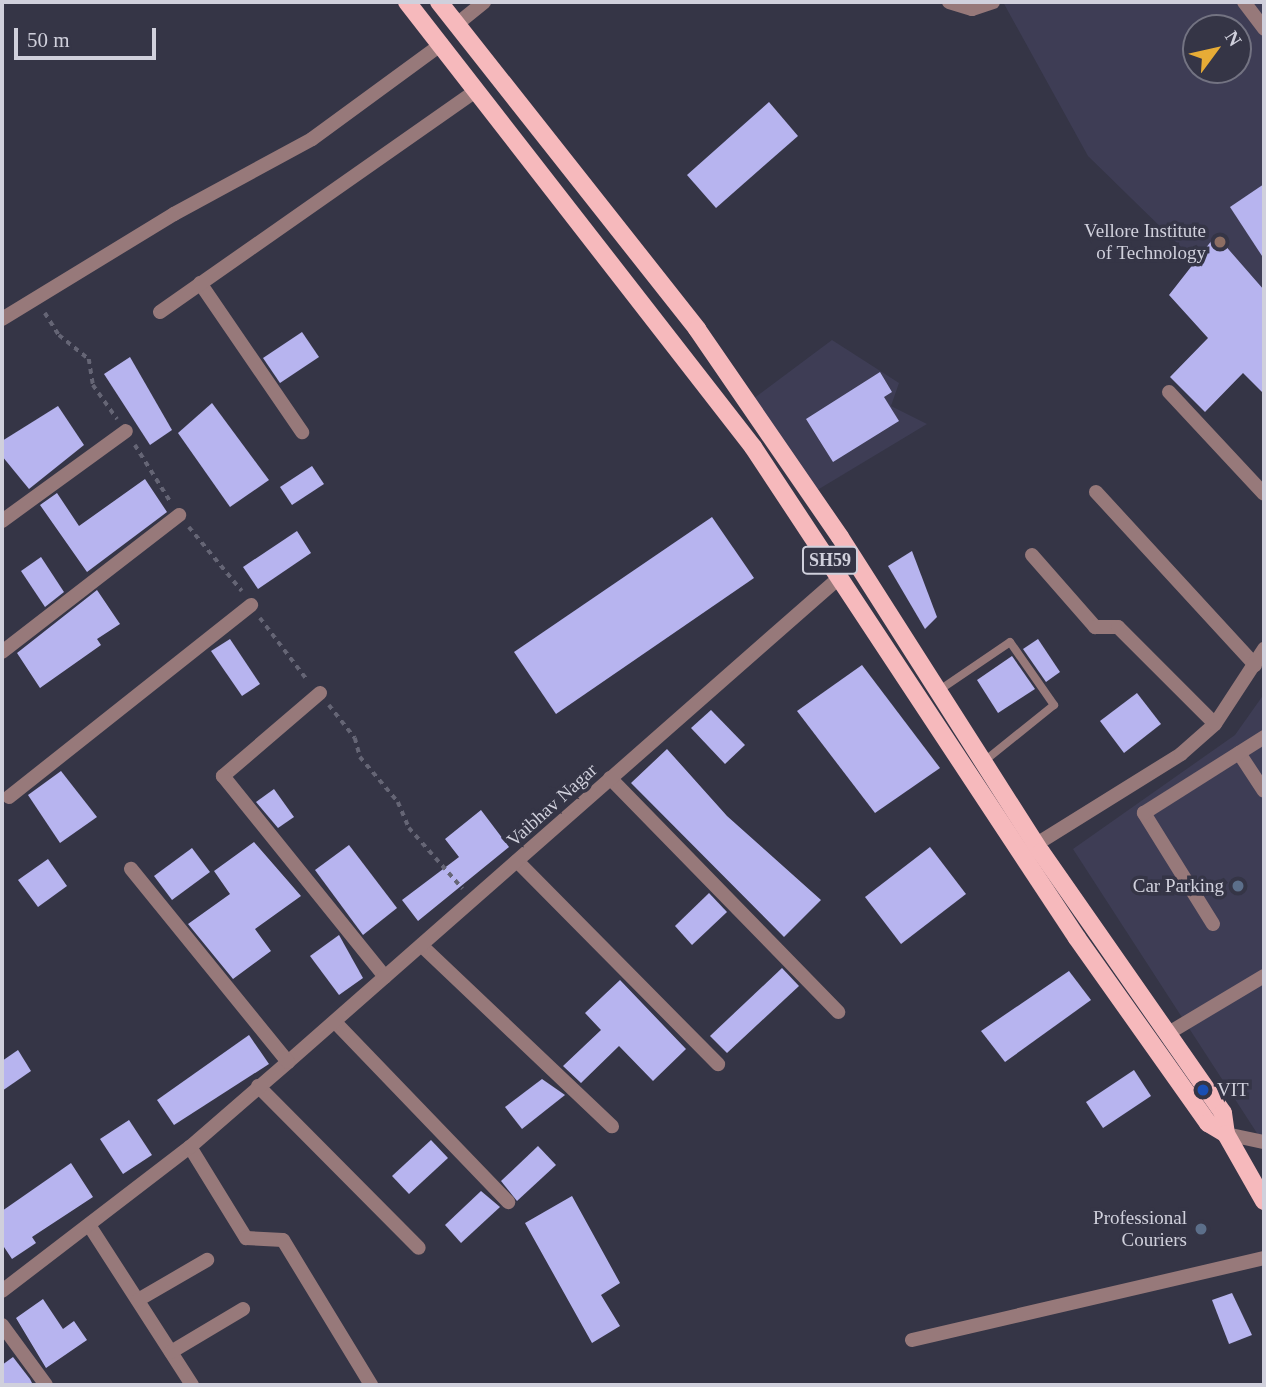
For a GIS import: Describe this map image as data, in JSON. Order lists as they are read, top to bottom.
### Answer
{
  "streets": {
    "main road": ["SH59"],
    "street": ["Vaibhav Nagar"]
  },
  "crossings": [
    ["SH59", "Vaibhav Nagar"]
  ],
  "places": [
    "Vellore Institute of Technology",
    "Car Parking",
    "VIT",
    "Professional Couriers"
  ],
  "scale_bar": "50 m",
  "north": "top right"
}
